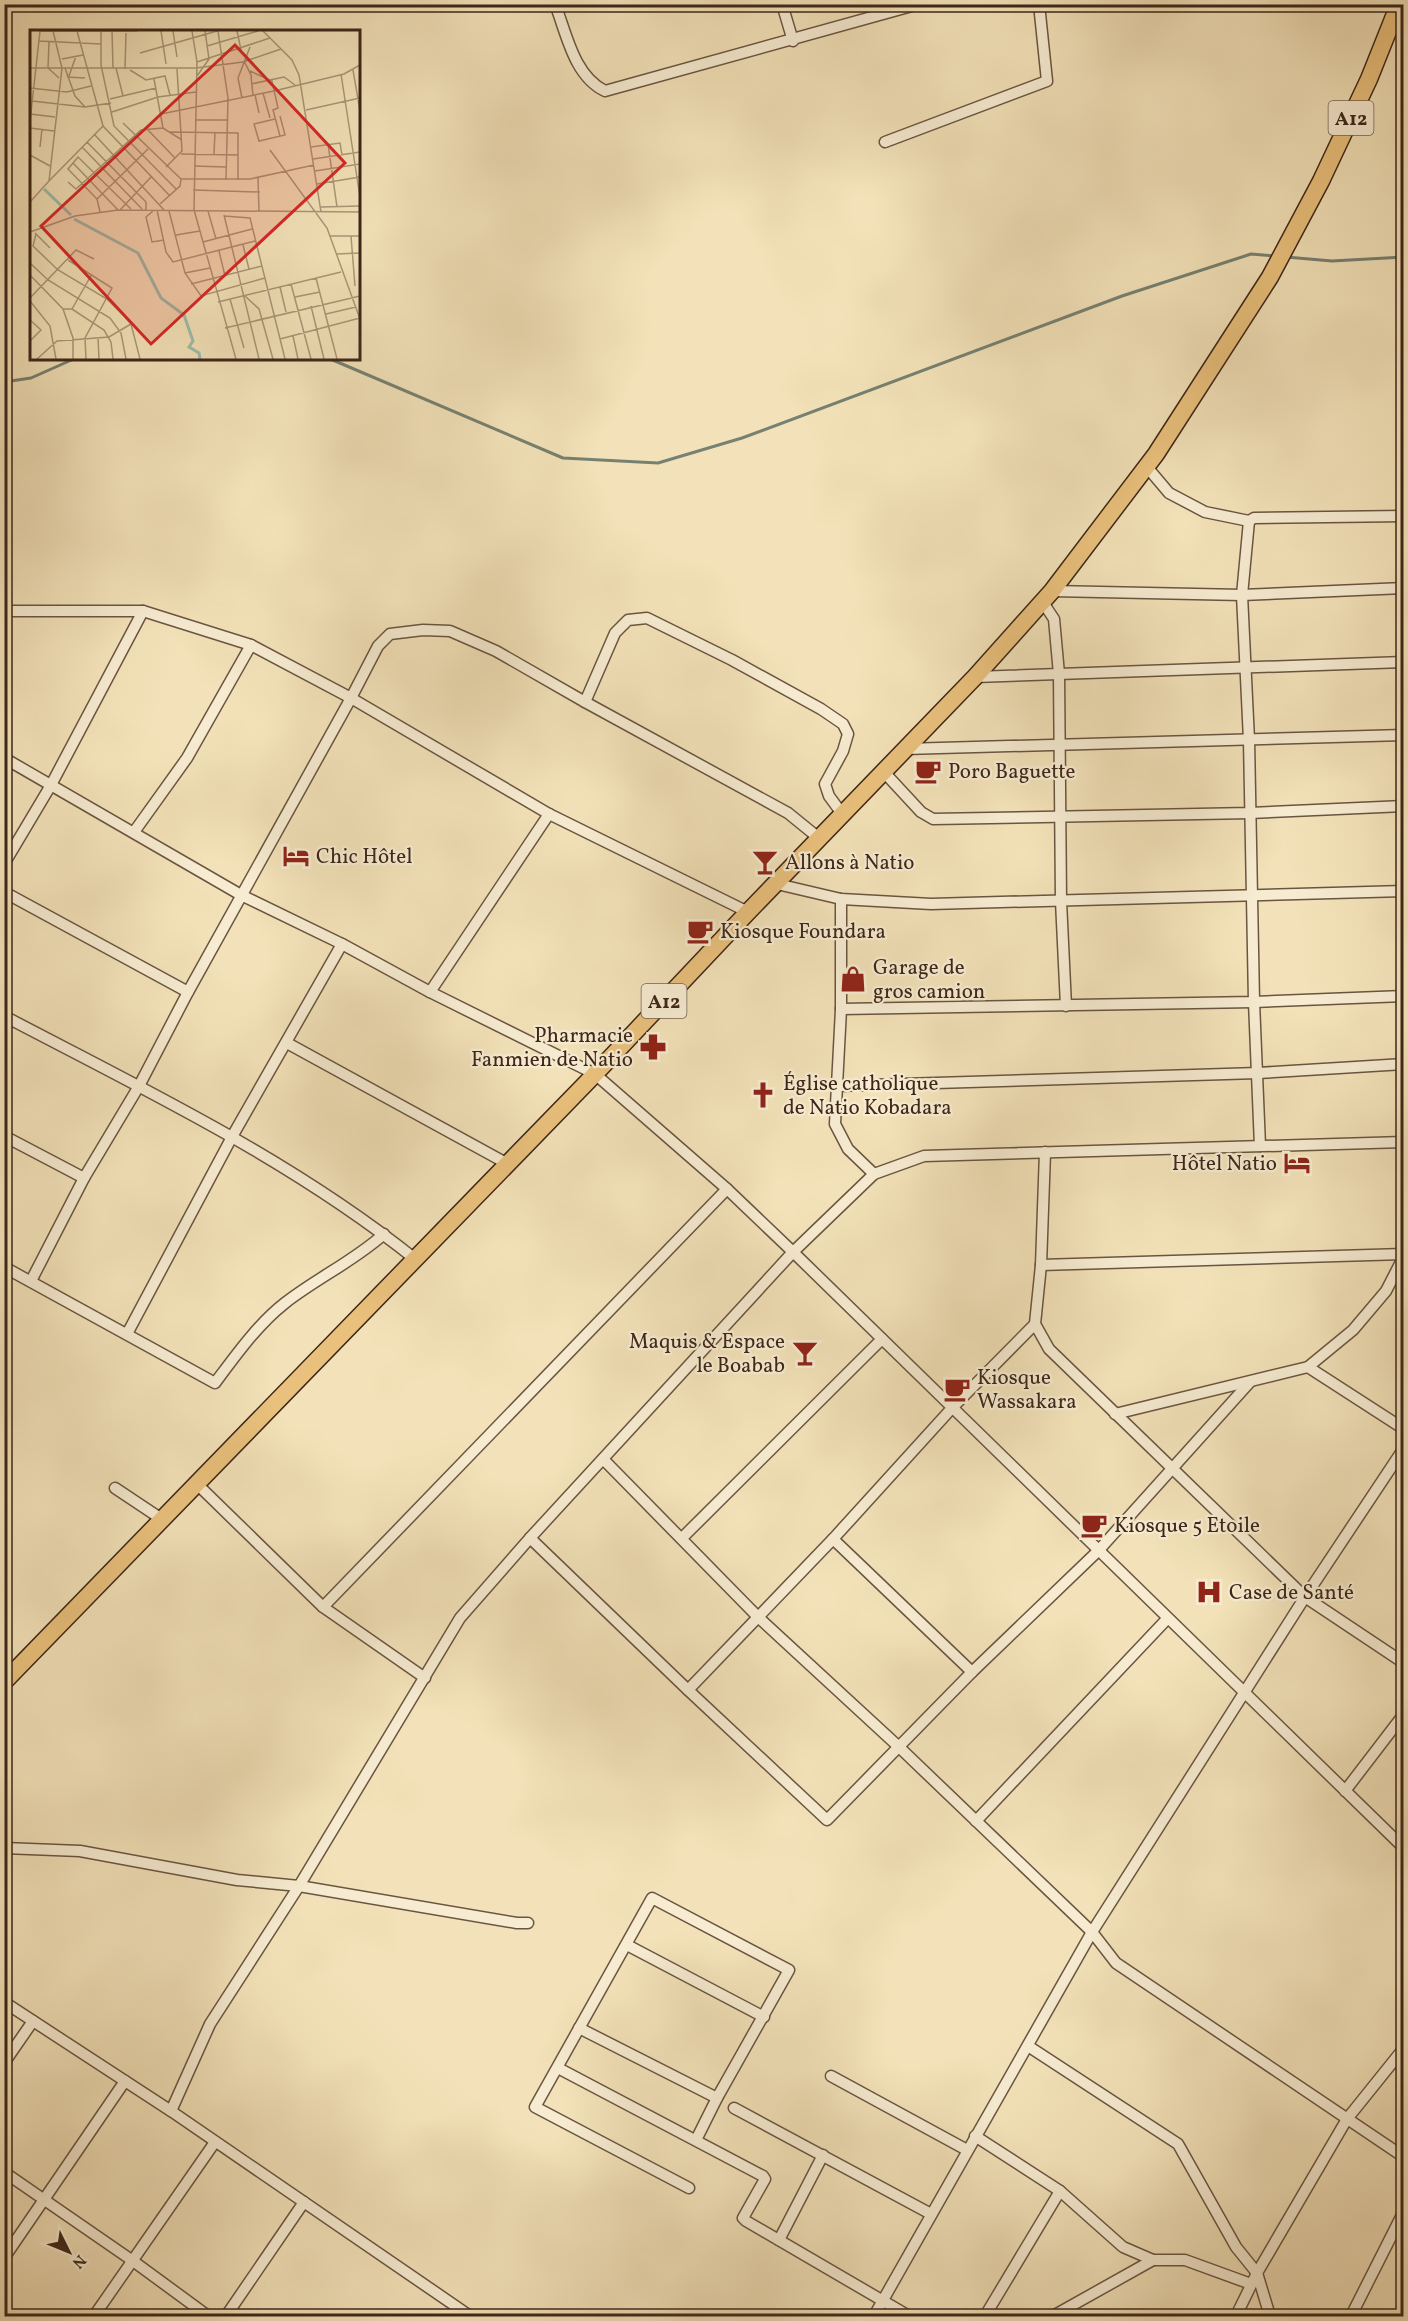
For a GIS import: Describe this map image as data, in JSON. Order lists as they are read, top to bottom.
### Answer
{
  "streets": {
    "main road": ["A12"]
  },
  "places": {
    "cafe": [
      "Poro Baguette",
      "Kiosque Foundara",
      "Kiosque Wassakara",
      "Kiosque 5 Etoile"
    ],
    "hotel": ["Chic Hôtel", "Hôtel Natio"],
    "bar": ["Allons à Natio", "Maquis & Espace le Boabab"],
    "shop": ["Garage de gros camion"],
    "pharmacy": ["Pharmacie Fanmien de Natio"],
    "church": ["Église catholique de Natio Kobadara"],
    "hospital": ["Case de Santé"]
  },
  "north": "bottom right"
}
